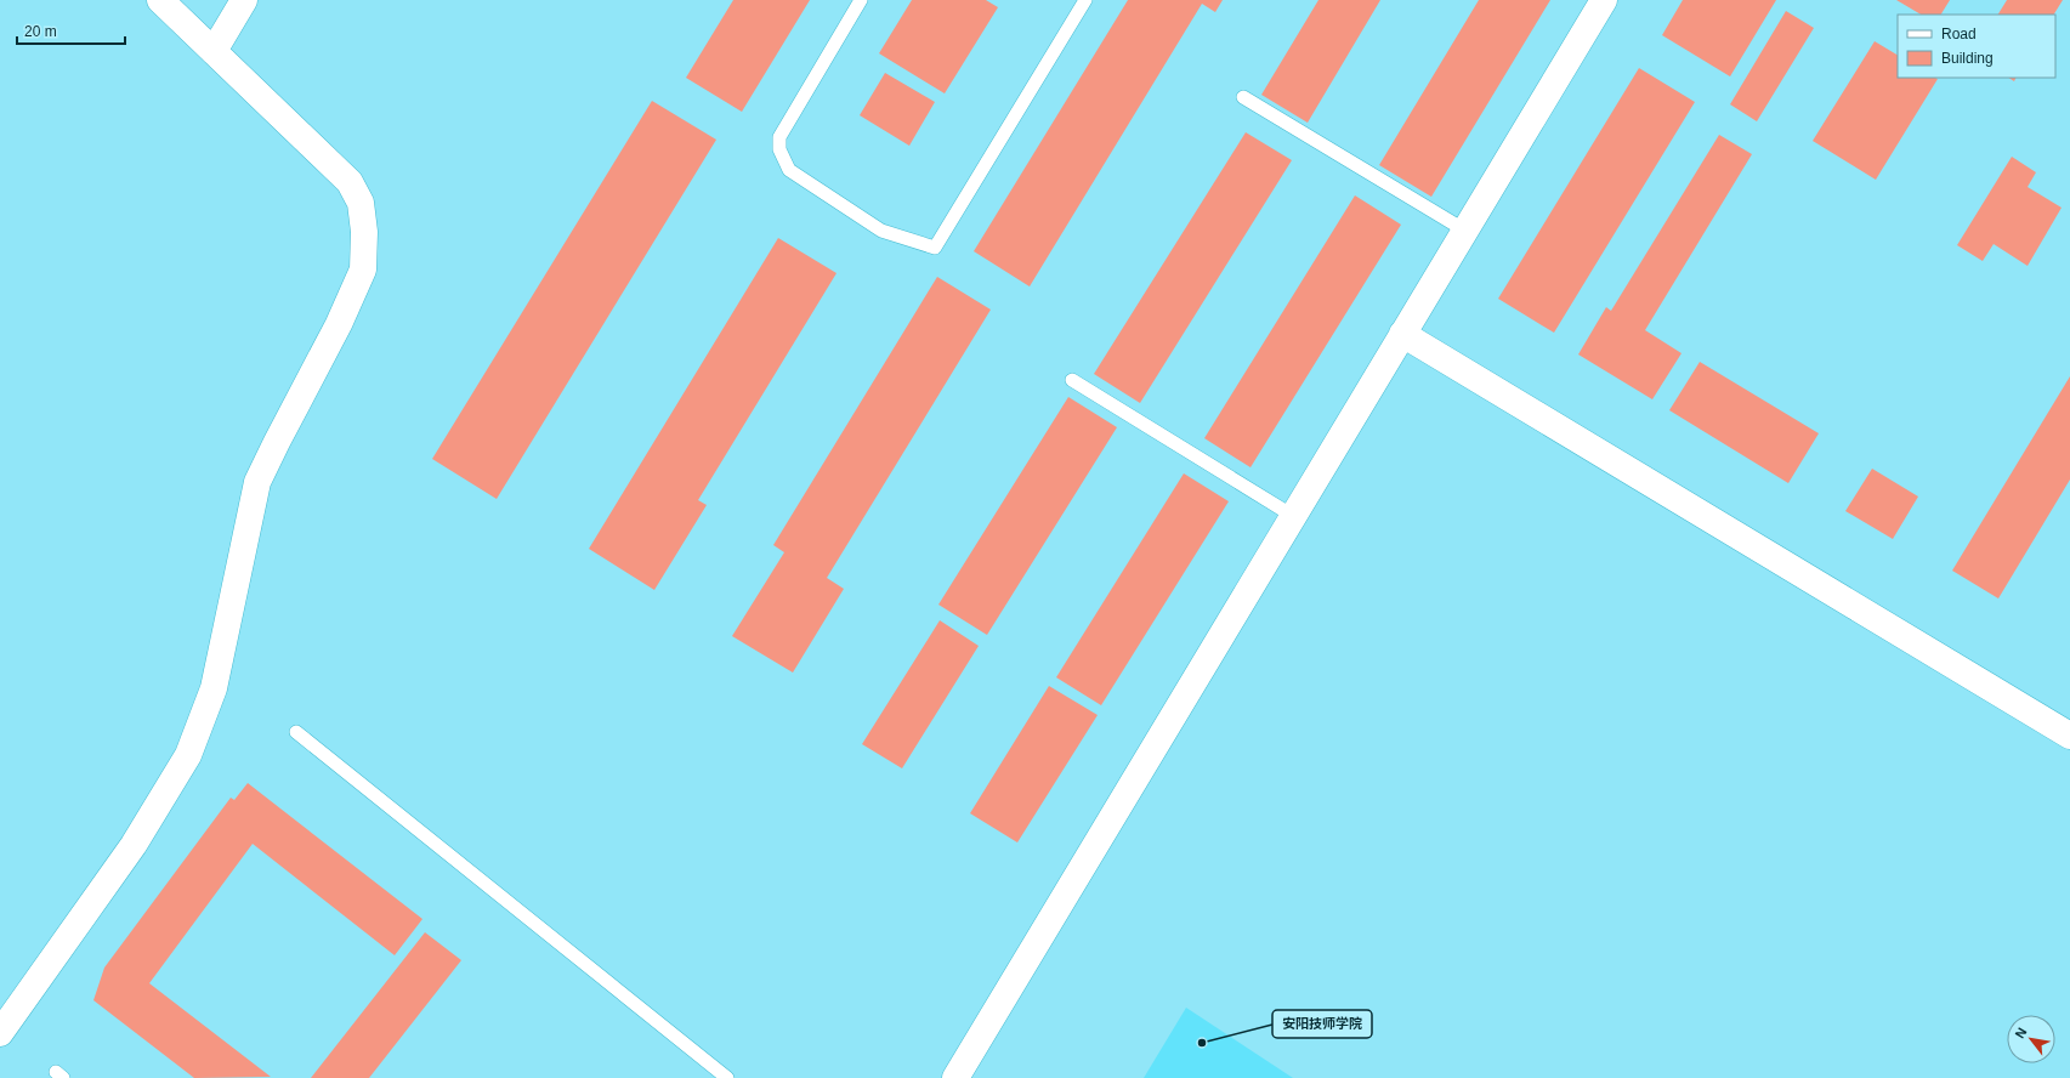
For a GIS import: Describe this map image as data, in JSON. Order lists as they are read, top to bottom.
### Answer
{
  "places": ["安阳技师学院"],
  "legend": ["Road", "Building"],
  "scale_bar": "20 m",
  "north": "top left"
}
